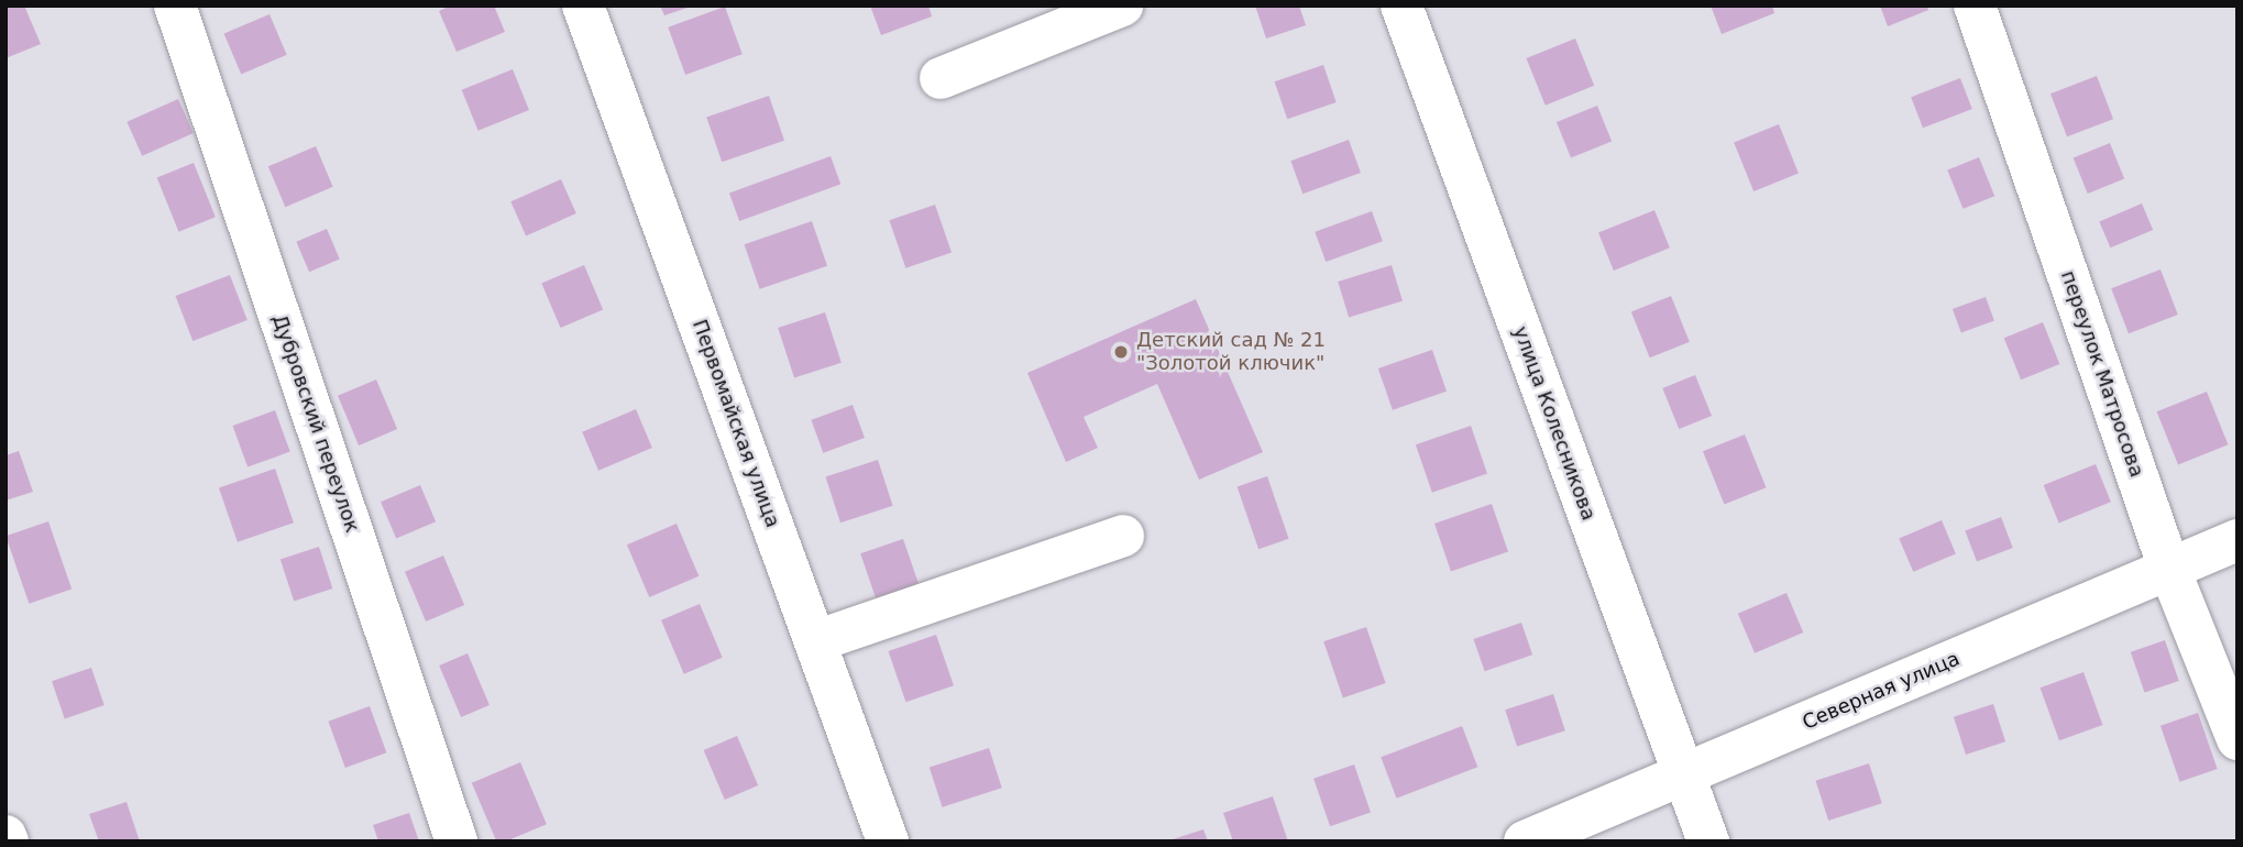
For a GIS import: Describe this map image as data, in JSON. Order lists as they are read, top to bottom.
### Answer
{
  "streets": {
    "street": [
      "переулок Матросова",
      "Дубровский переулок",
      "Первомайская улица",
      "улица Колесникова",
      "Северная улица"
    ]
  },
  "crossings": [
    ["переулок Матросова", "Северная улица"],
    ["улица Колесникова", "Северная улица"]
  ],
  "places": ["Детский сад № 21 \"Золотой ключик\""]
}
